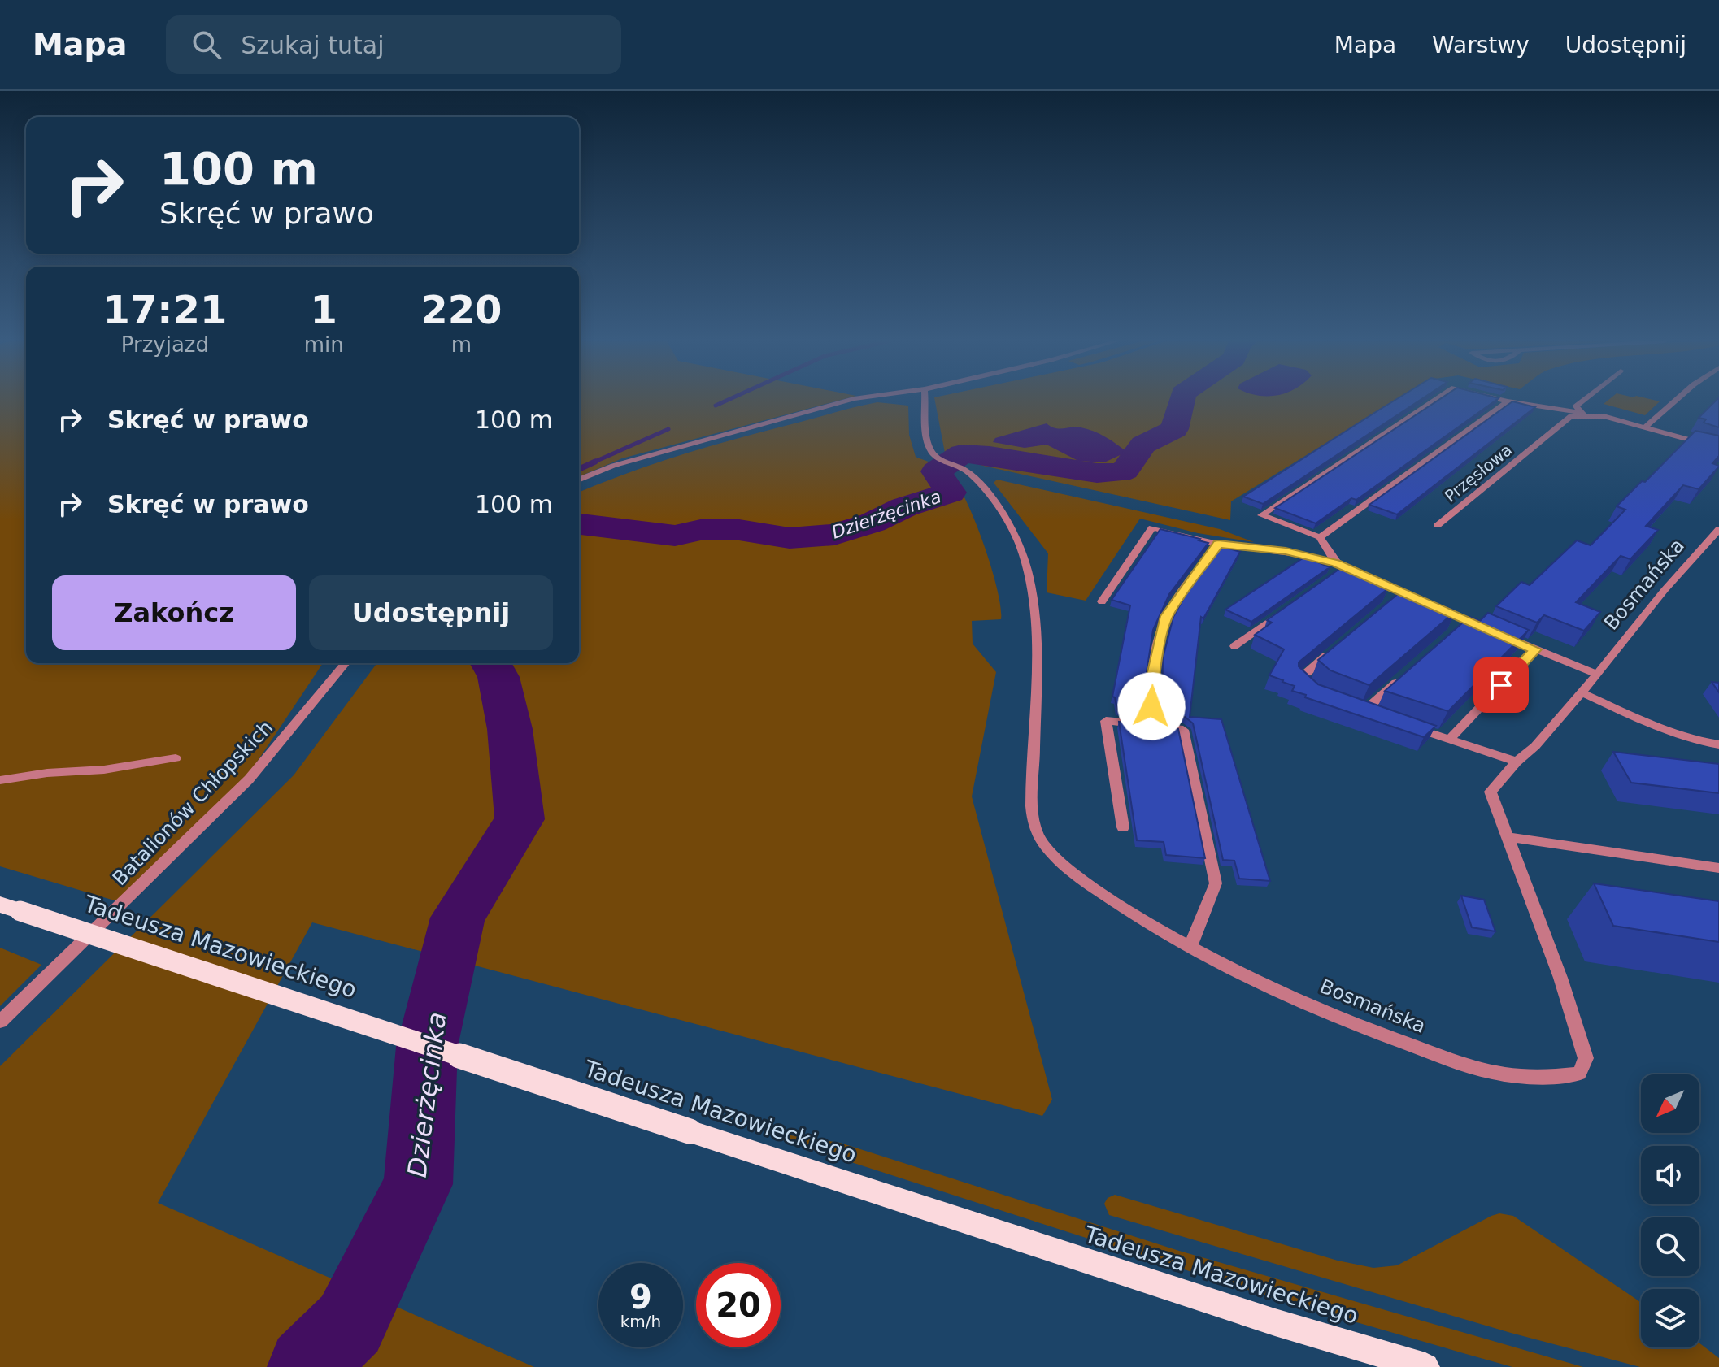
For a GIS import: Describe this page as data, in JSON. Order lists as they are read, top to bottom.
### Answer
{
  "streets": {
    "main road": ["Tadeusza Mazowieckiego"],
    "street": ["Przęsłowa", "Bosmańska", "Batalionów Chłopskich"]
  },
  "water": ["Dzierżęcinka"],
  "north": "bottom left",
  "page": {
    "header": "Mapa",
    "search": "Szukaj tutaj",
    "nav": ["Mapa", "Warstwy", "Udostępnij"],
    "turn": ["100 m", "Skręć w prawo"],
    "eta": [
      "17:21",
      "Przyjazd",
      "1",
      "min",
      "220",
      "m"
    ],
    "list": [
      {
        "name": "Skręć w prawo",
        "value": "100 m"
      },
      {
        "name": "Skręć w prawo",
        "value": "100 m"
      }
    ],
    "buttons": ["Zakończ", "Udostępnij"],
    "speed": "9 km/h",
    "limit": "20"
  }
}
